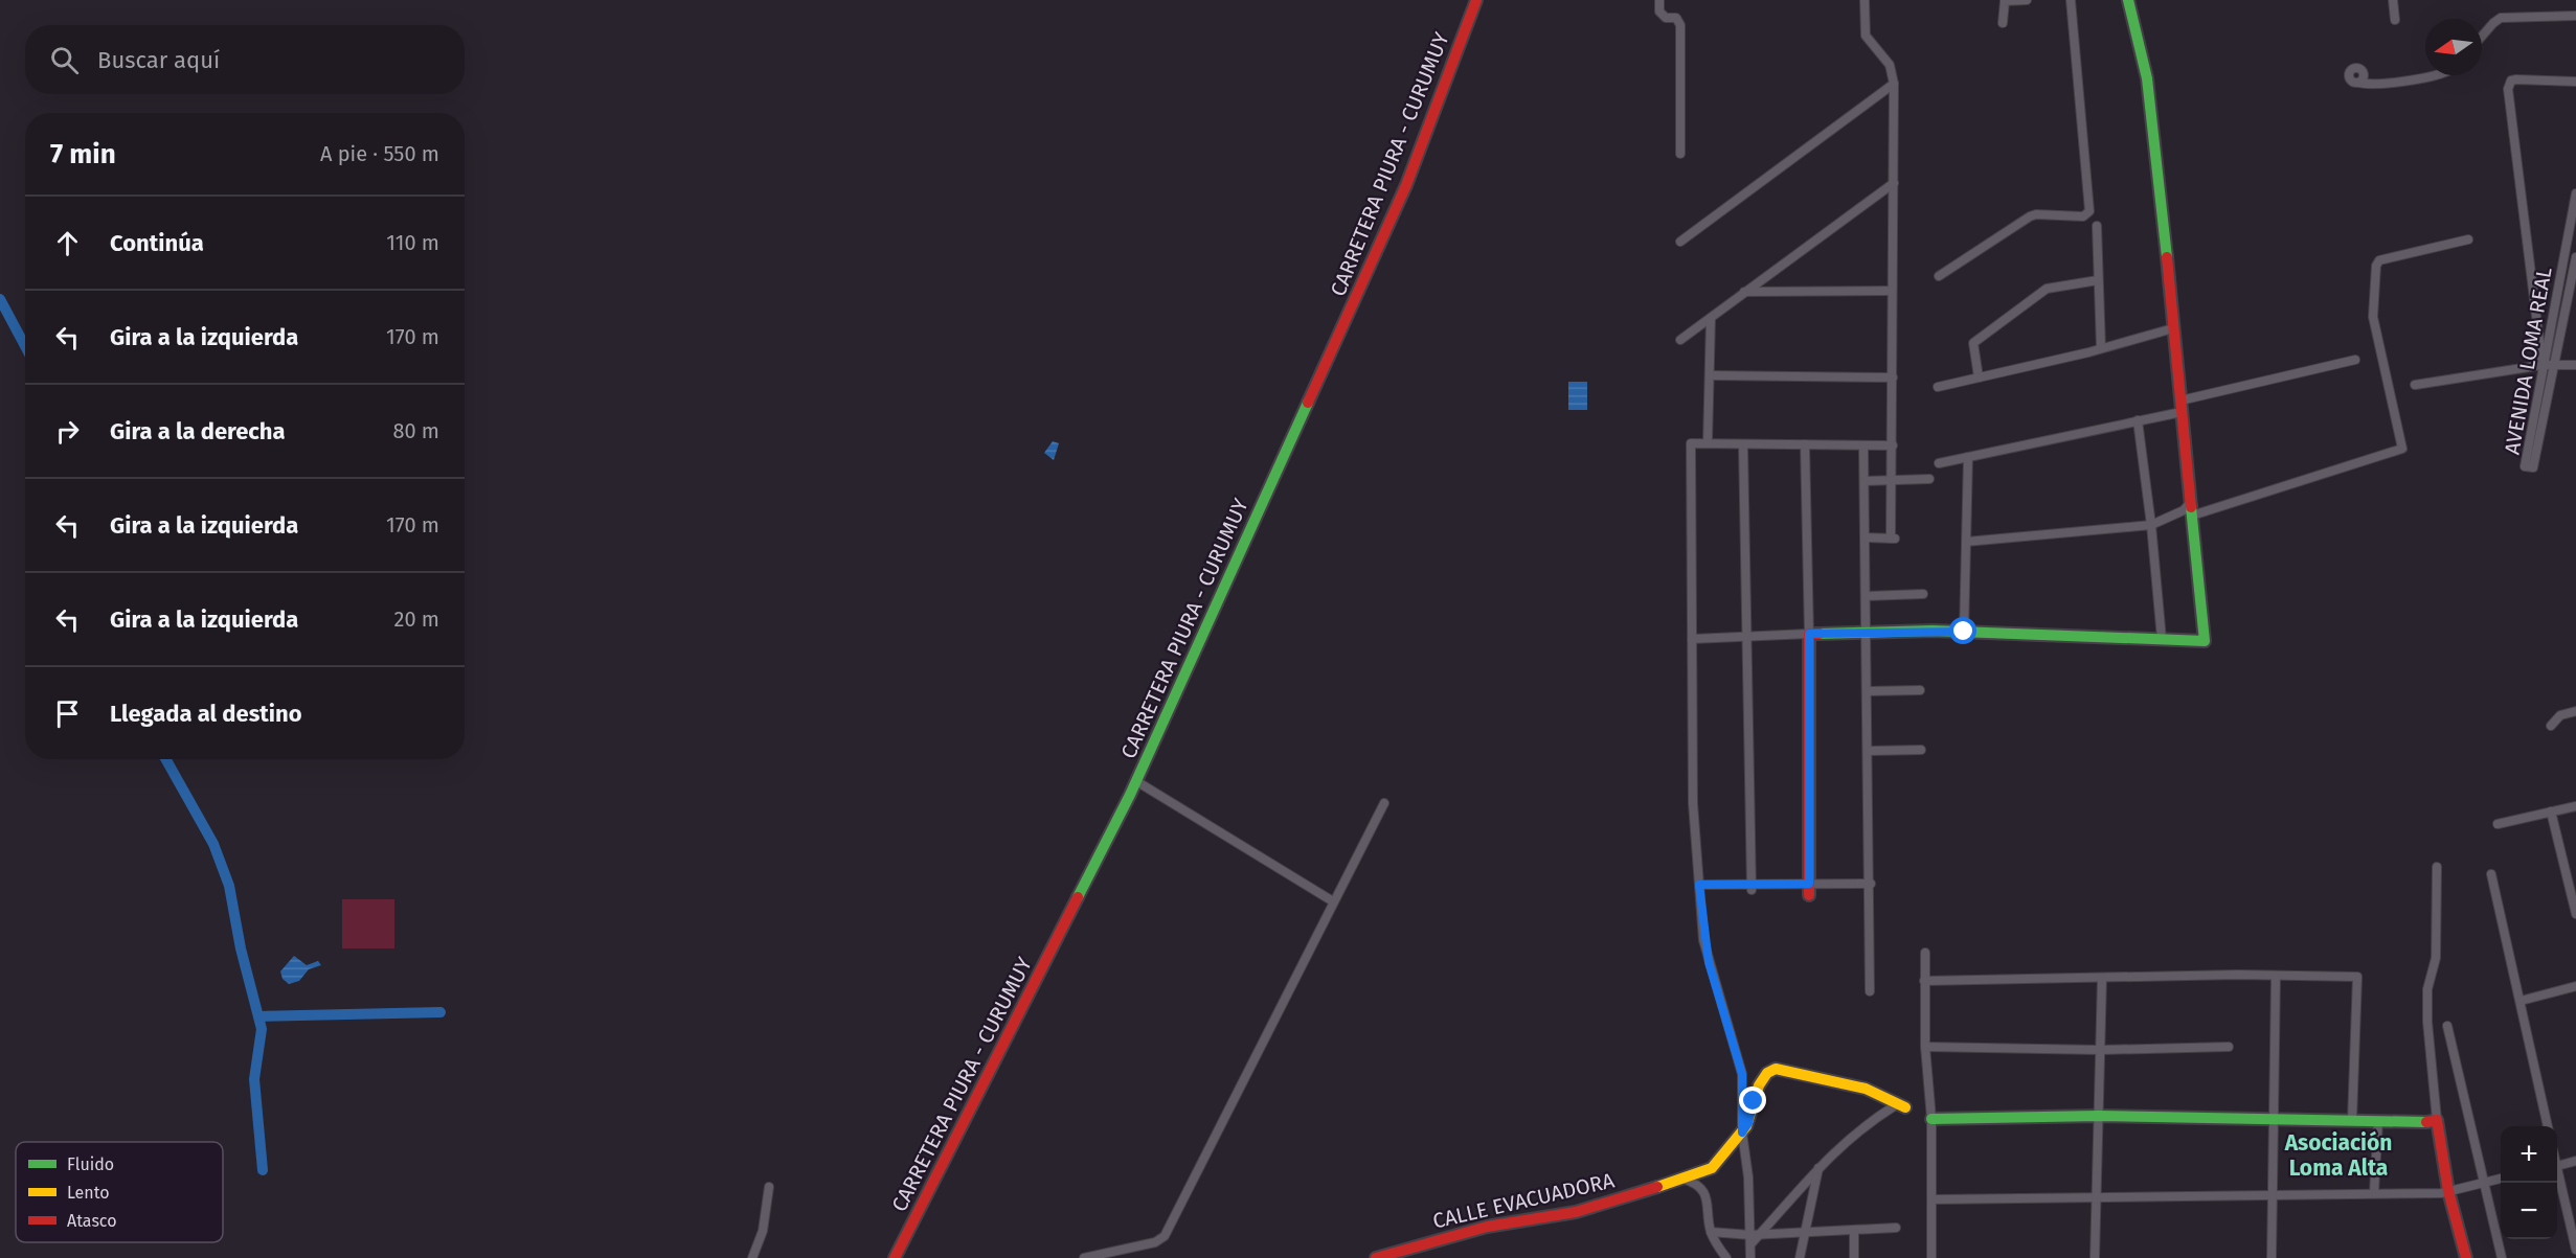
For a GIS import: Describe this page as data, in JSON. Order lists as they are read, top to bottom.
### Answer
{
  "streets": {
    "street": ["CARRETERA PIURA - CURUMUY", "AVENIDA LOMA REAL", "CALLE EVACUADORA"]
  },
  "districts": ["Asociación Loma Alta"],
  "legend": ["Fluido", "Lento", "Atasco"],
  "north": "left",
  "page": {
    "search": "Buscar aquí",
    "heading": ["7 min", "A pie · 550 m"],
    "list": [
      ["Continúa", "110 m"],
      ["Gira a la izquierda", "170 m"],
      ["Gira a la derecha", "80 m"],
      ["Gira a la izquierda", "170 m"],
      ["Gira a la izquierda", "20 m"],
      "Llegada al destino"
    ],
    "map_buttons": ["+", "−"]
  }
}
